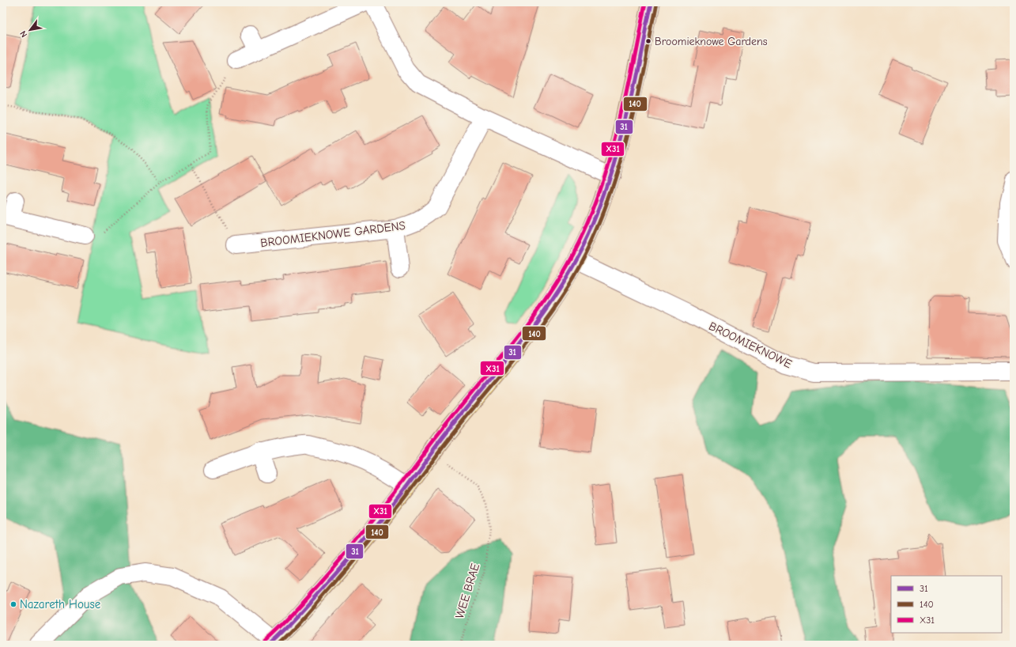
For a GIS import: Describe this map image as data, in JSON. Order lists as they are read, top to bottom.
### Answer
{
  "streets": {
    "street": ["BROOMIEKNOWE GARDENS", "BROOMIEKNOWE"],
    "path": ["WEE BRAE"]
  },
  "places": ["Broomieknowe Gardens", "Nazareth House"],
  "lines": ["transit line 31", "transit line X31", "transit line 140"],
  "legend": ["31", "140", "X31"],
  "north": "bottom left"
}
